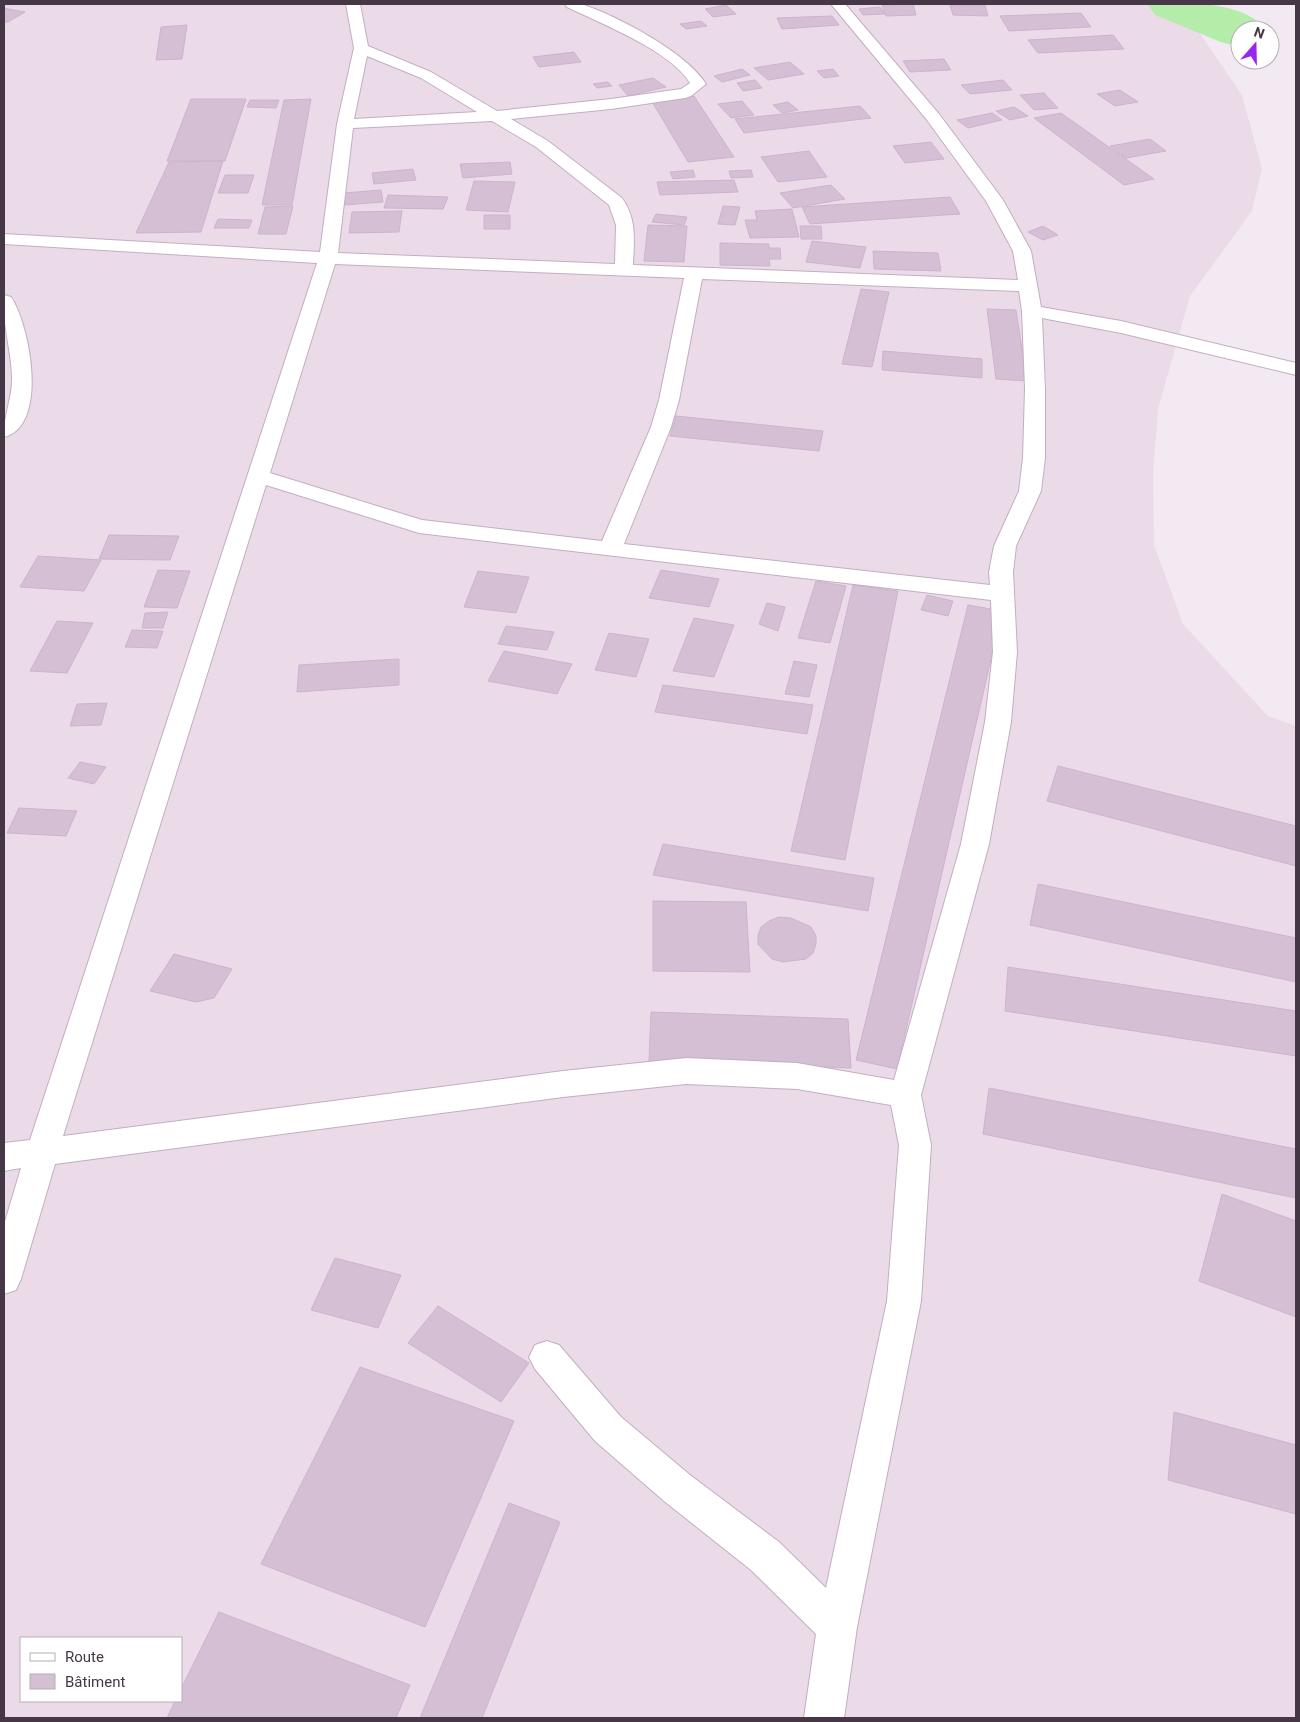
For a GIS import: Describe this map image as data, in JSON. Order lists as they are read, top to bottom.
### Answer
{
  "legend": ["Route", "Bâtiment"],
  "north": "top"
}
